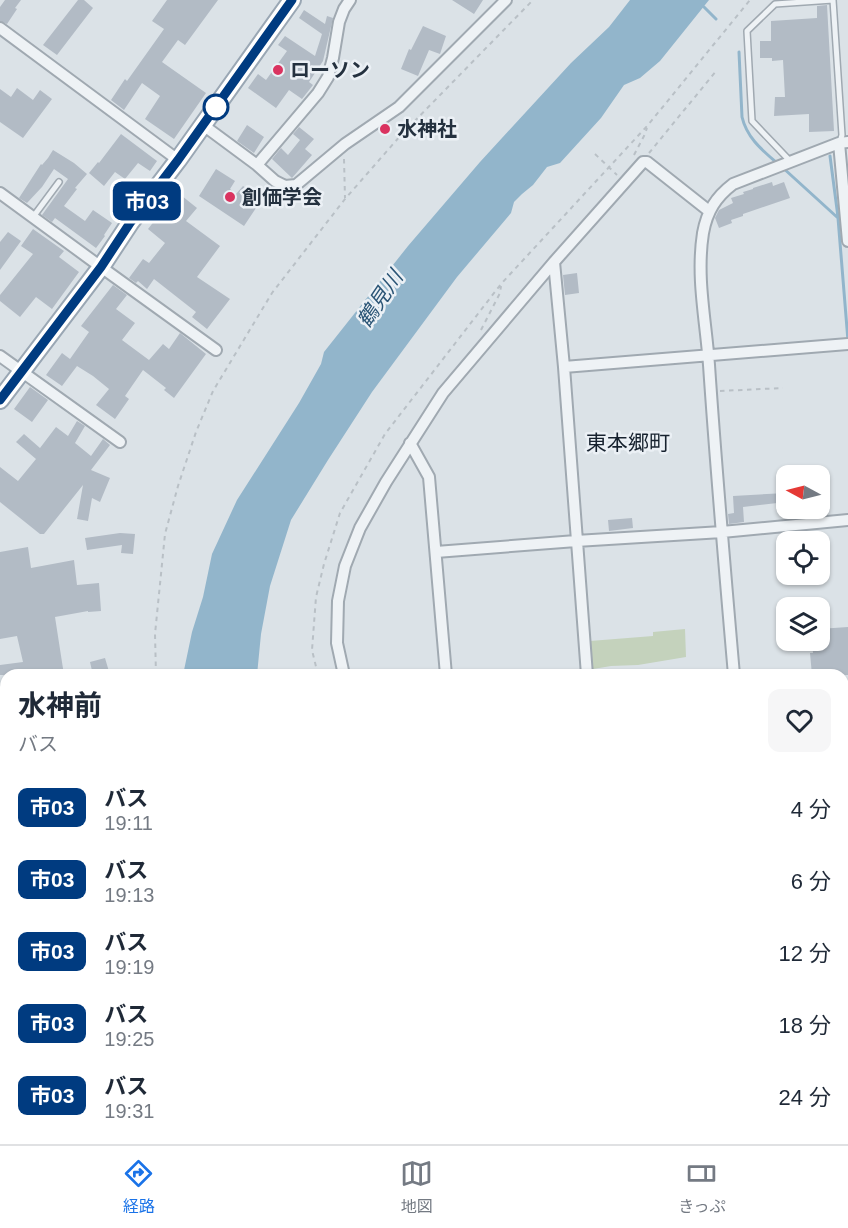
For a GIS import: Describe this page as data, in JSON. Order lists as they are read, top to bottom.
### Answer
{
  "districts": ["東本郷町"],
  "water": ["鶴見川"],
  "places": ["ローソン", "水神社", "創価学会"],
  "lines": ["bus line 市03"],
  "north": "left",
  "page": {
    "on_map": "市03",
    "heading": ["水神前", "バス"],
    "list": [
      {
        "mark": "市03",
        "name": "バス",
        "note": "19:11",
        "value": "4 分"
      },
      {
        "mark": "市03",
        "name": "バス",
        "note": "19:13",
        "value": "6 分"
      },
      {
        "mark": "市03",
        "name": "バス",
        "note": "19:19",
        "value": "12 分"
      },
      {
        "mark": "市03",
        "name": "バス",
        "note": "19:25",
        "value": "18 分"
      },
      {
        "mark": "市03",
        "name": "バス",
        "note": "19:31",
        "value": "24 分"
      }
    ],
    "tabs": ["経路", "地図", "きっぷ"]
  }
}
